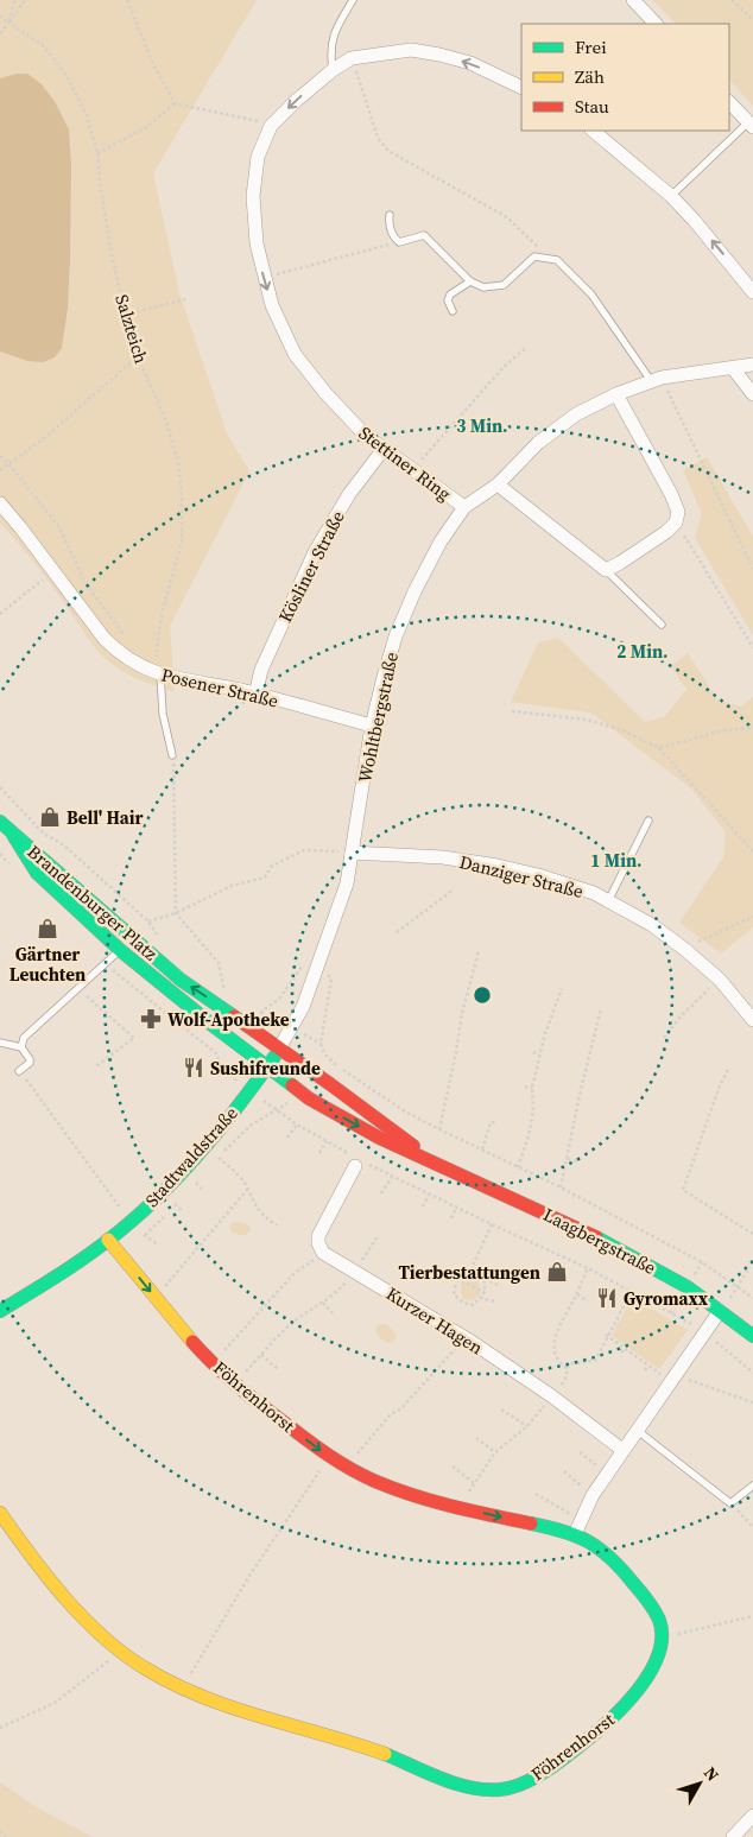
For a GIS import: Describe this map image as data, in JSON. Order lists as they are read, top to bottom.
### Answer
{
  "streets": {
    "street": [
      "Stettiner Ring",
      "Kösliner Straße",
      "Posener Straße",
      "Wohltbergstraße",
      "Danziger Straße",
      "Brandenburger Platz",
      "Stadtwaldstraße",
      "Laagbergstraße",
      "Kurzer Hagen",
      "Föhrenhorst"
    ],
    "path": ["Salzteich"]
  },
  "crossings": [
    ["Salzteich", "Posener Straße"],
    ["Stettiner Ring", "Kösliner Straße"],
    ["Stettiner Ring", "Wohltbergstraße"],
    ["Kösliner Straße", "Posener Straße"],
    ["Posener Straße", "Wohltbergstraße"],
    ["Wohltbergstraße", "Danziger Straße"],
    ["Wohltbergstraße", "Brandenburger Platz"],
    ["Wohltbergstraße", "Stadtwaldstraße"],
    ["Wohltbergstraße", "Laagbergstraße"],
    ["Brandenburger Platz", "Stadtwaldstraße"],
    ["Brandenburger Platz", "Laagbergstraße"],
    ["Stadtwaldstraße", "Laagbergstraße"],
    ["Stadtwaldstraße", "Föhrenhorst"]
  ],
  "places": {
    "shop": ["Bell' Hair", "Gärtner Leuchten", "Tierbestattungen"],
    "pharmacy": ["Wolf-Apotheke"],
    "restaurant": ["Sushifreunde", "Gyromaxx"]
  },
  "legend": ["Frei", "Zäh", "Stau"],
  "north": "top right",
  "rings": ["3 Min.", "2 Min.", "1 Min."]
}
